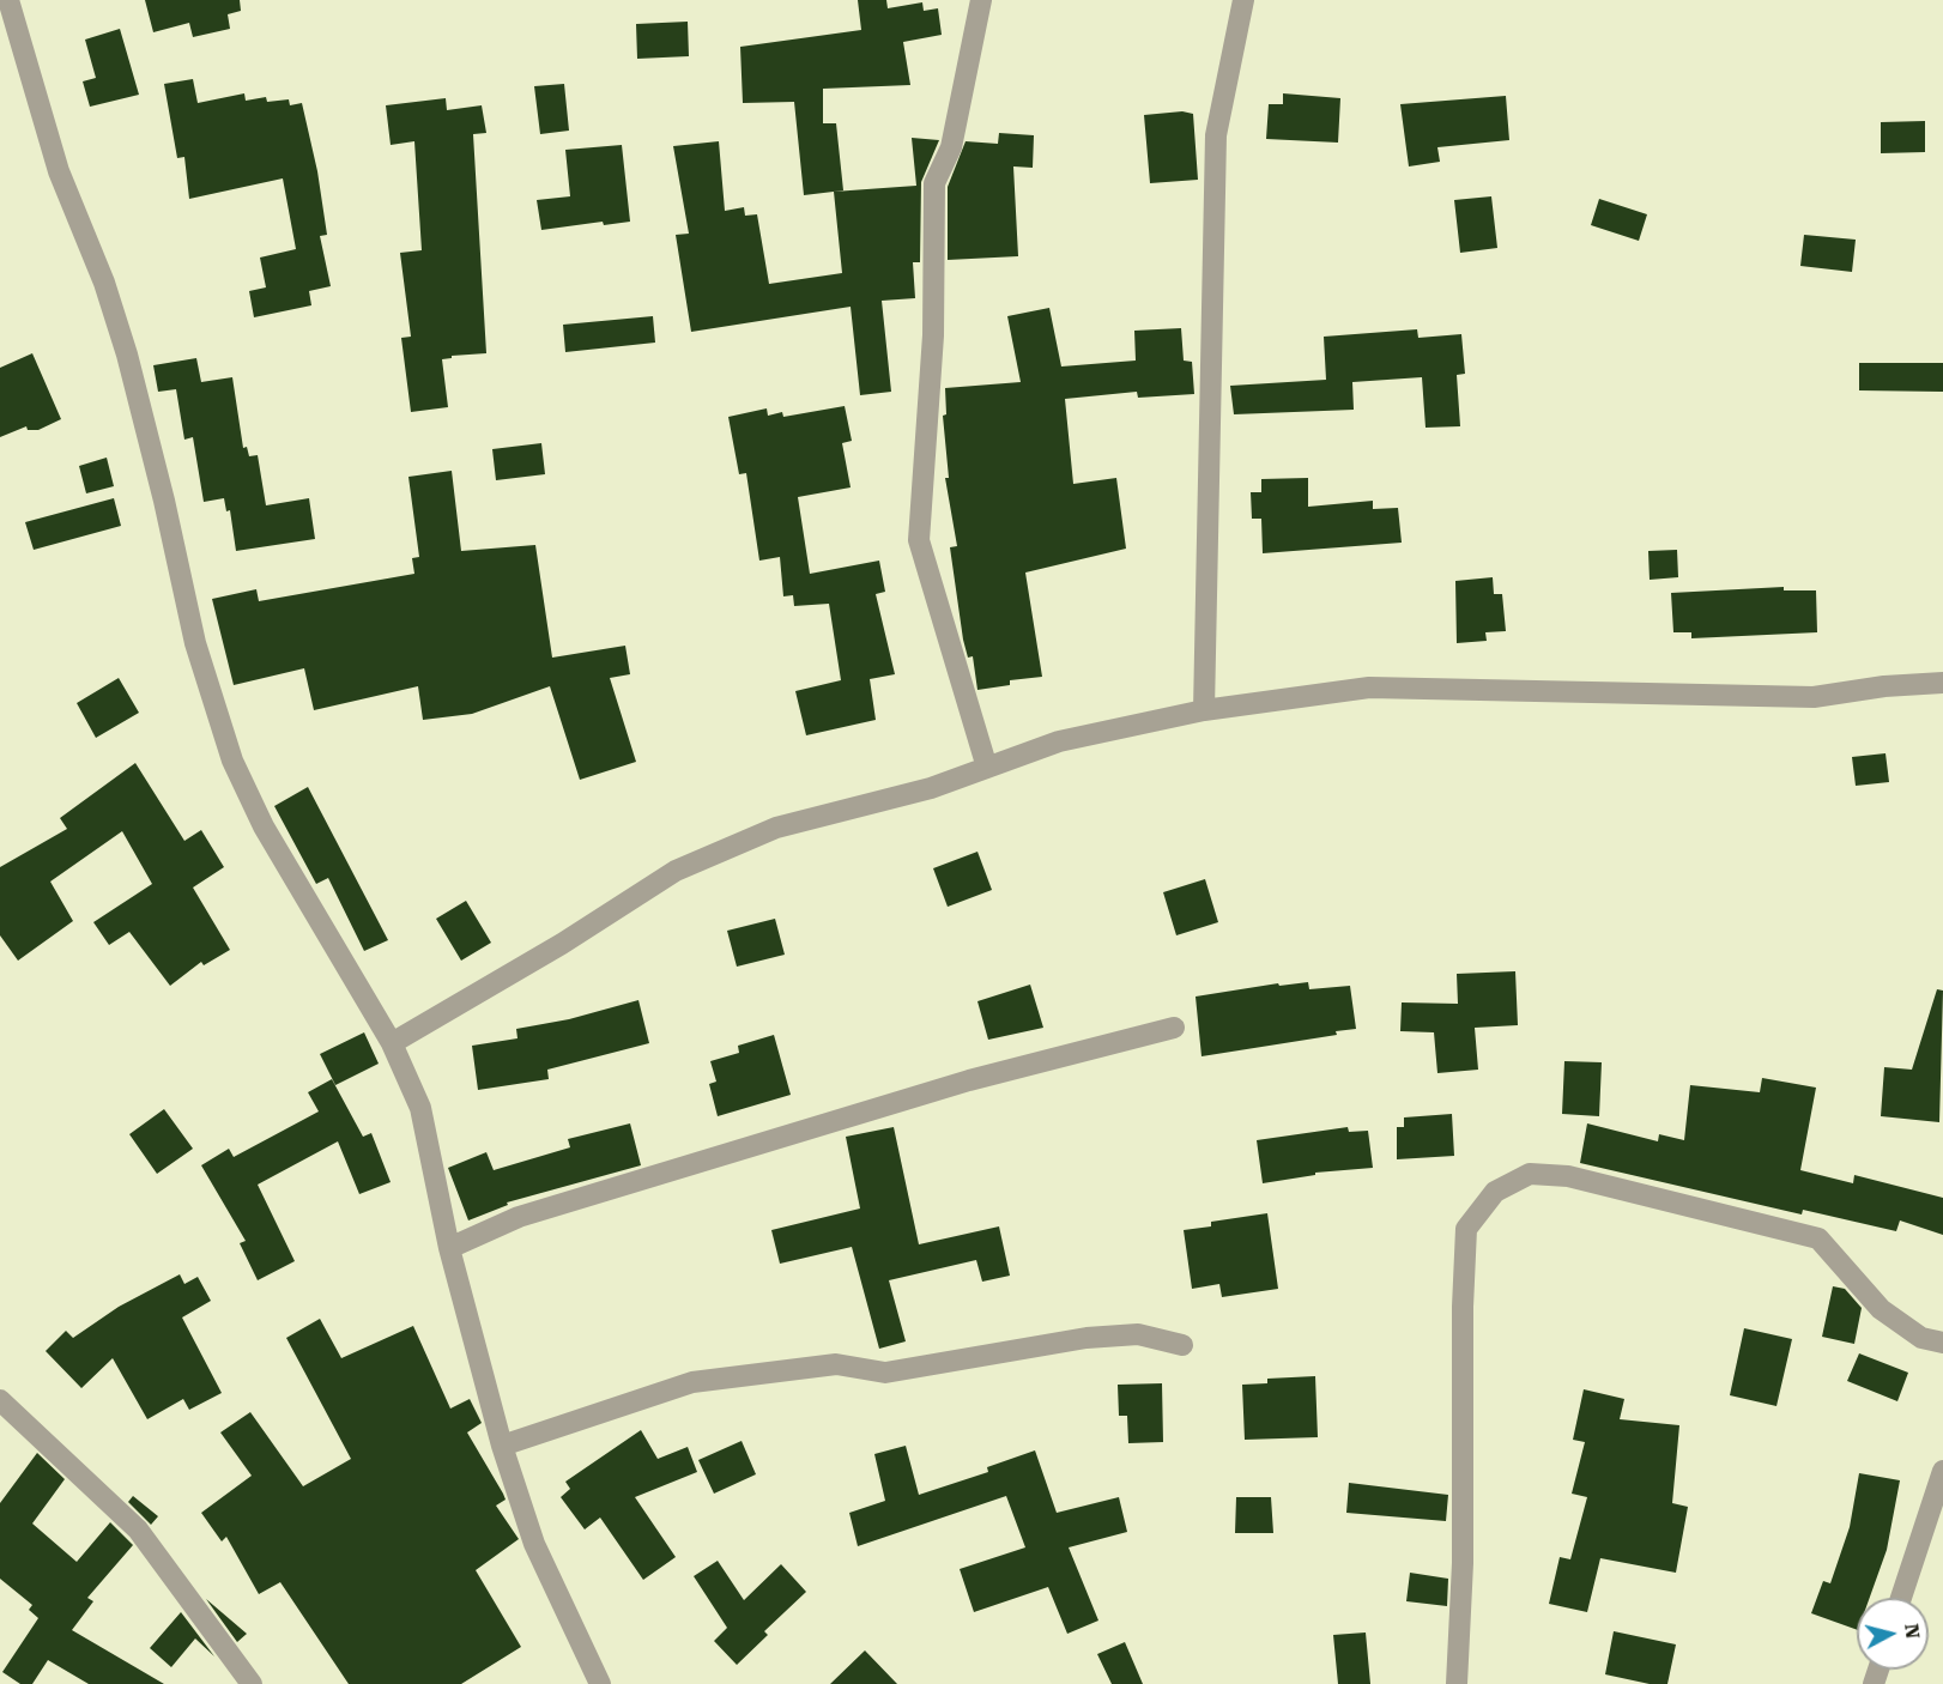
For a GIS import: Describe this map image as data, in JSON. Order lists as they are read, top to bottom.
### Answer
{
  "north": "right"
}
